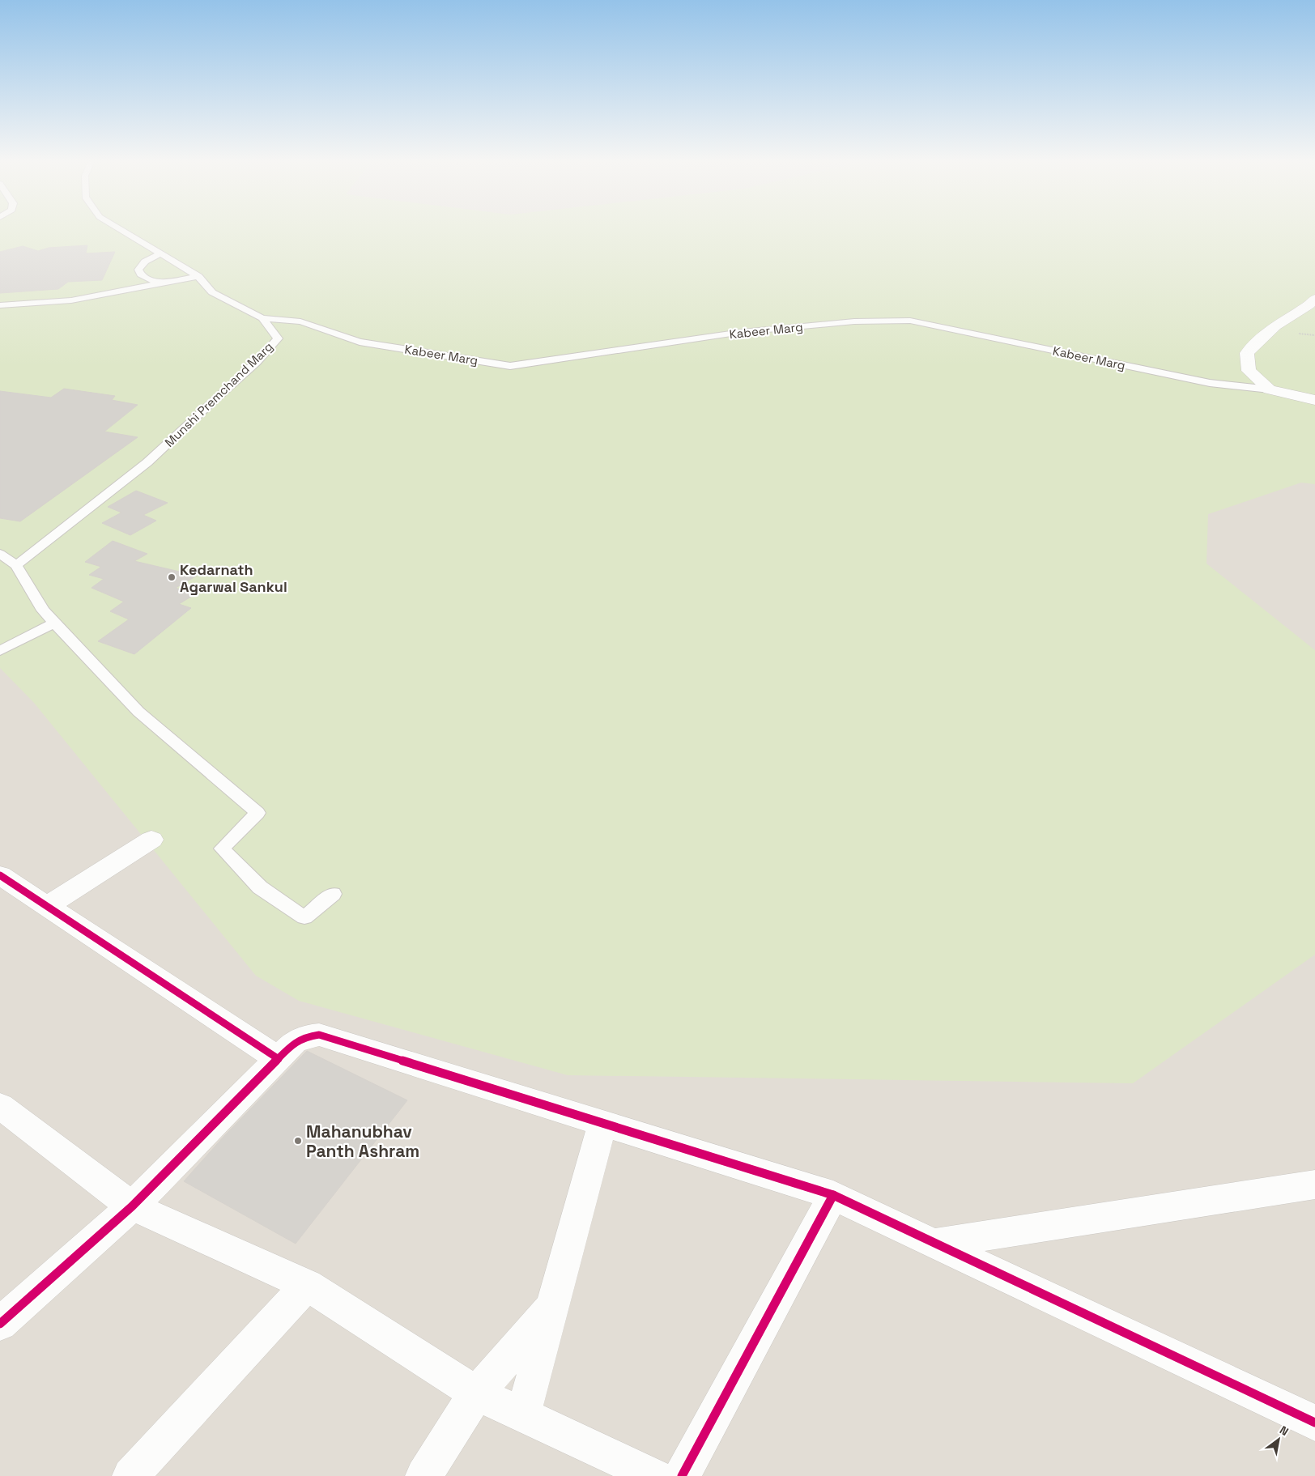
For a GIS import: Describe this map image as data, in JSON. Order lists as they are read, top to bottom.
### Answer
{
  "streets": {
    "lane": ["Kabeer Marg", "Munshi Premchand Marg"]
  },
  "crossings": [
    ["Kabeer Marg", "Munshi Premchand Marg"]
  ],
  "places": ["Kedarnath Agarwal Sankul", "Mahanubhav Panth Ashram"],
  "north": "top right"
}
